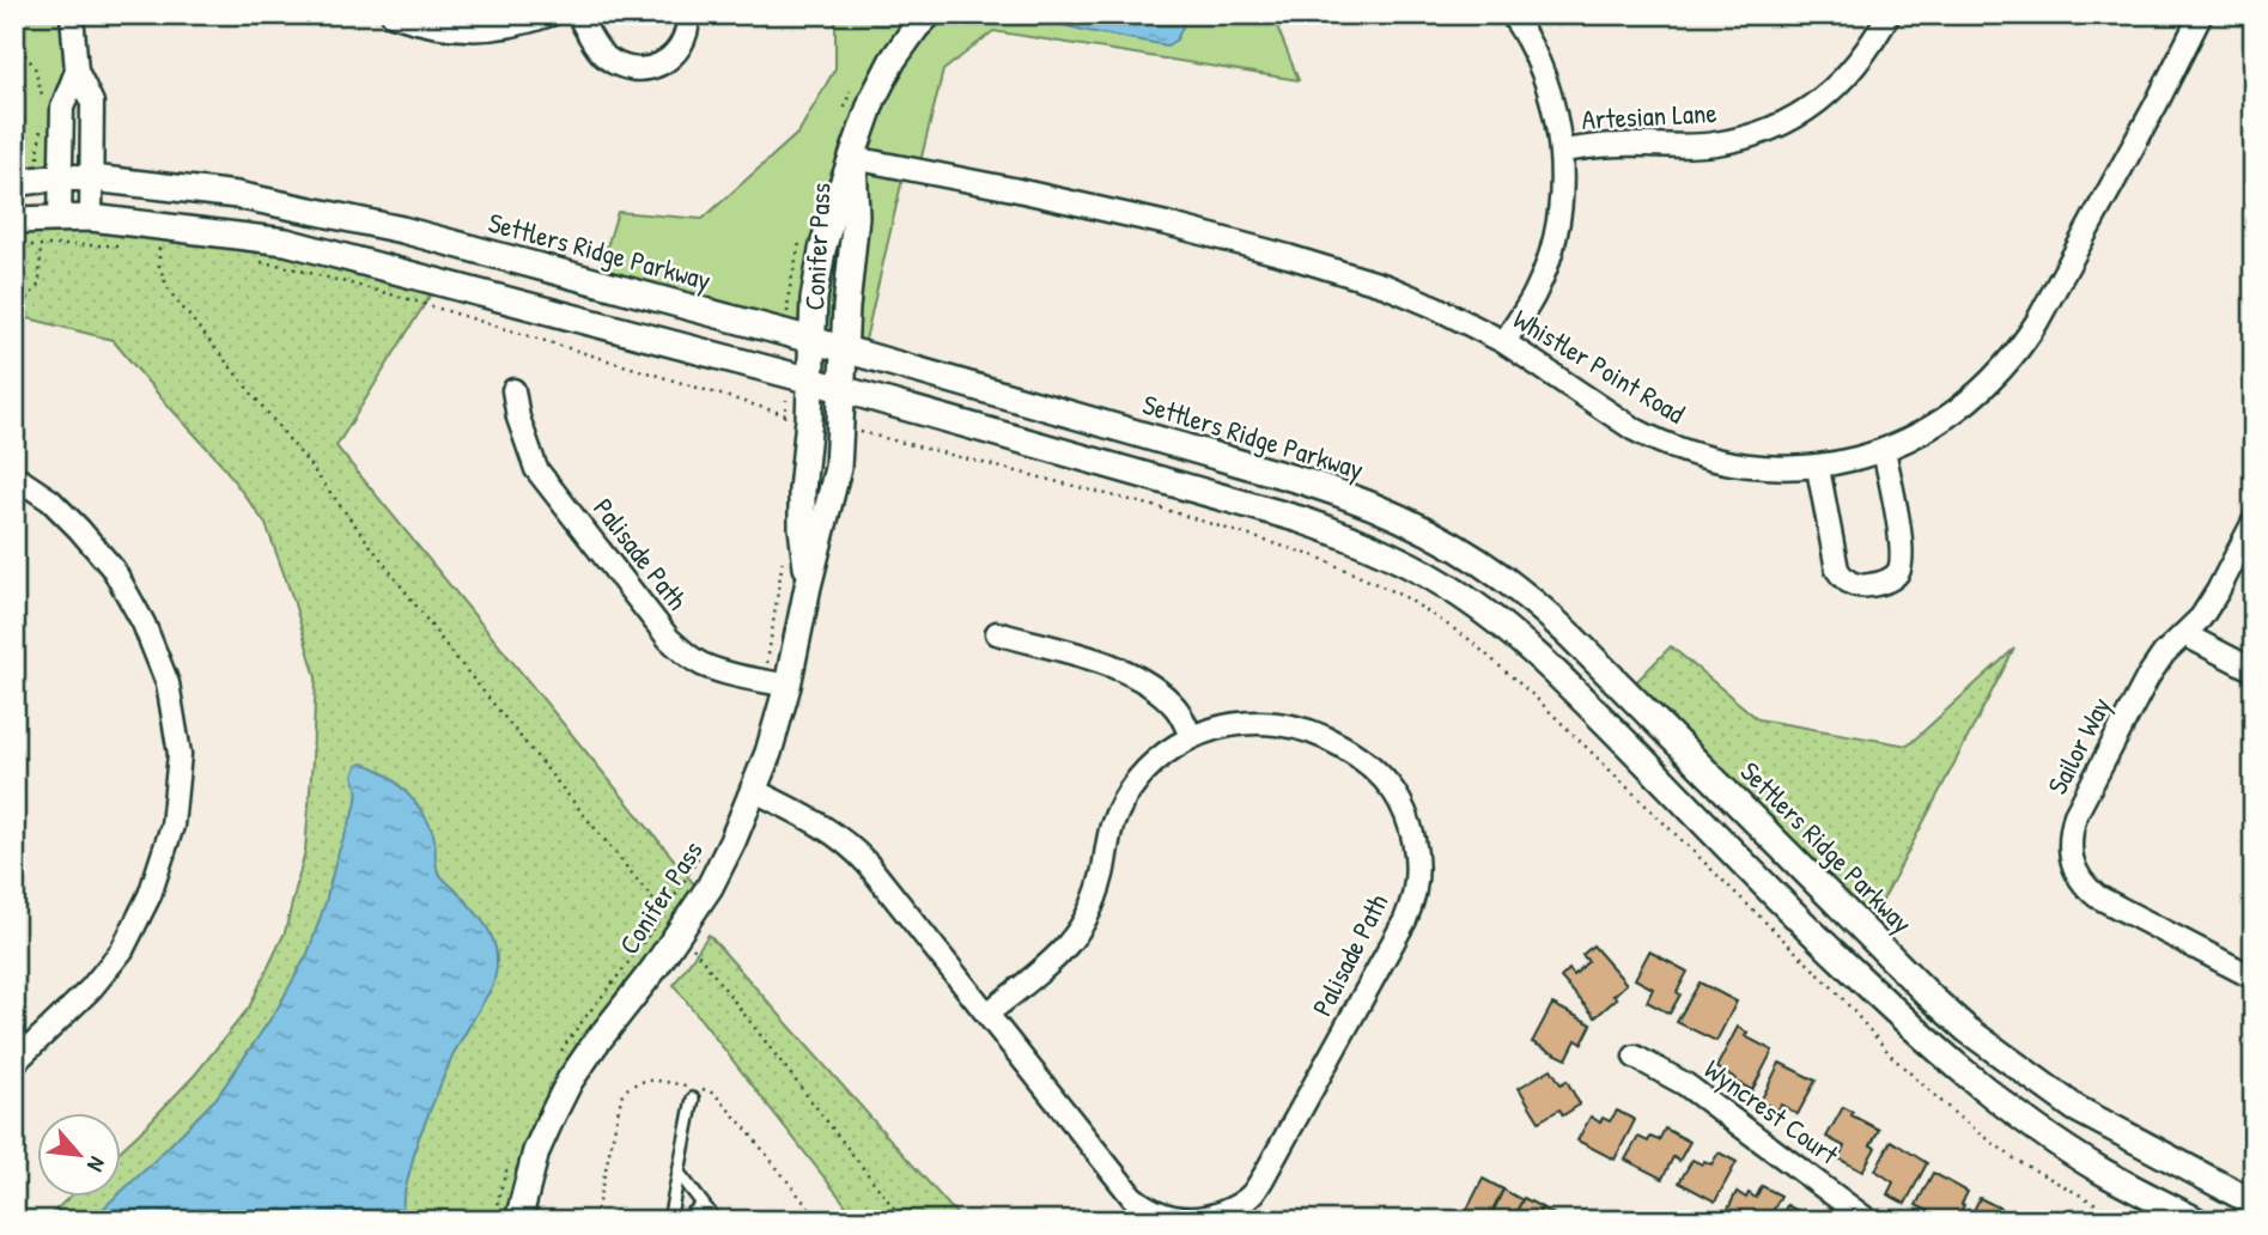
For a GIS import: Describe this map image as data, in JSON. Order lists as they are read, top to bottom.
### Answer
{
  "streets": {
    "street": [
      "Artesian Lane",
      "Conifer Pass",
      "Settlers Ridge Parkway",
      "Whistler Point Road",
      "Palisade Path",
      "Sailor Way",
      "Wyncrest Court"
    ]
  },
  "crossings": [
    ["Conifer Pass", "Settlers Ridge Parkway"],
    ["Conifer Pass", "Whistler Point Road"],
    ["Conifer Pass", "Palisade Path"]
  ],
  "north": "bottom right"
}
